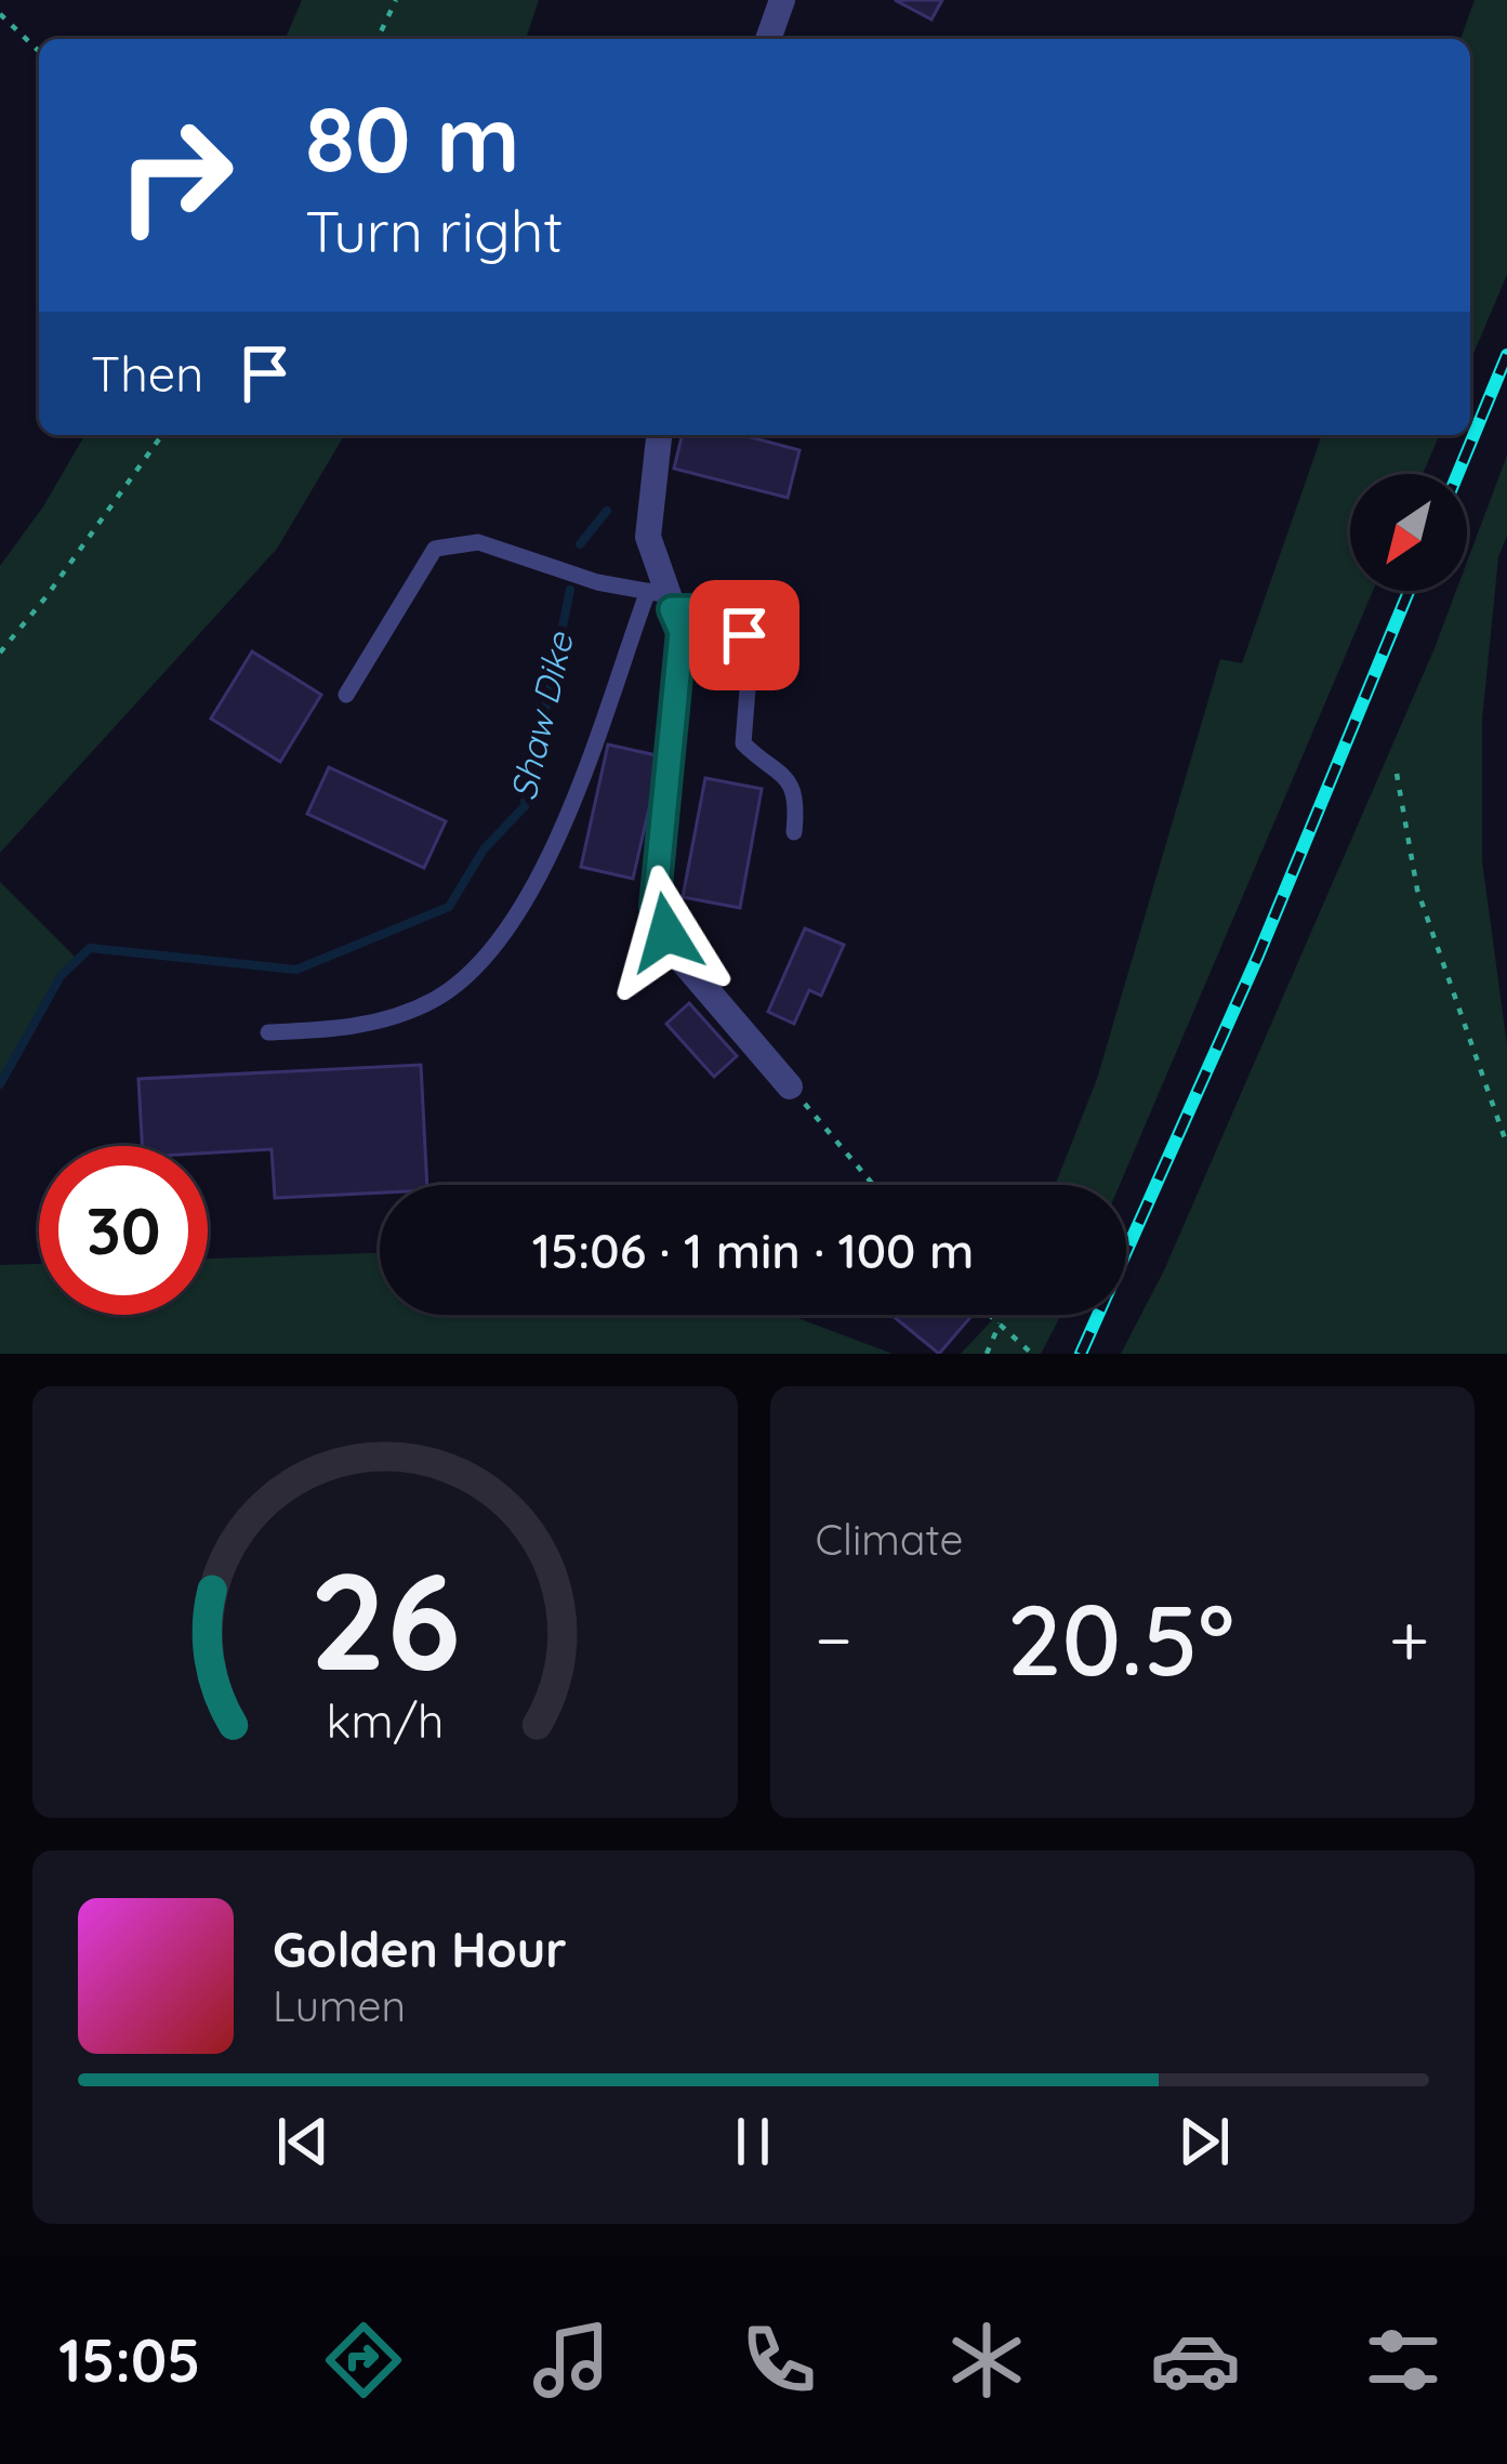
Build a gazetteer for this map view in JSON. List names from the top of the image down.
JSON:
{
  "water": ["Shaw Dike"],
  "north": "bottom left",
  "page": {
    "turn": ["80 m", "Turn right"],
    "then": "Then",
    "limit": "30",
    "trip": "15:06 · 1 min · 100 m",
    "tile": "Climate",
    "heat": ["−", "20.5°", "+"],
    "song": ["Golden Hour", "Lumen"],
    "tabs": "15:05",
    "gauge": ["26", "km/h"]
  }
}
